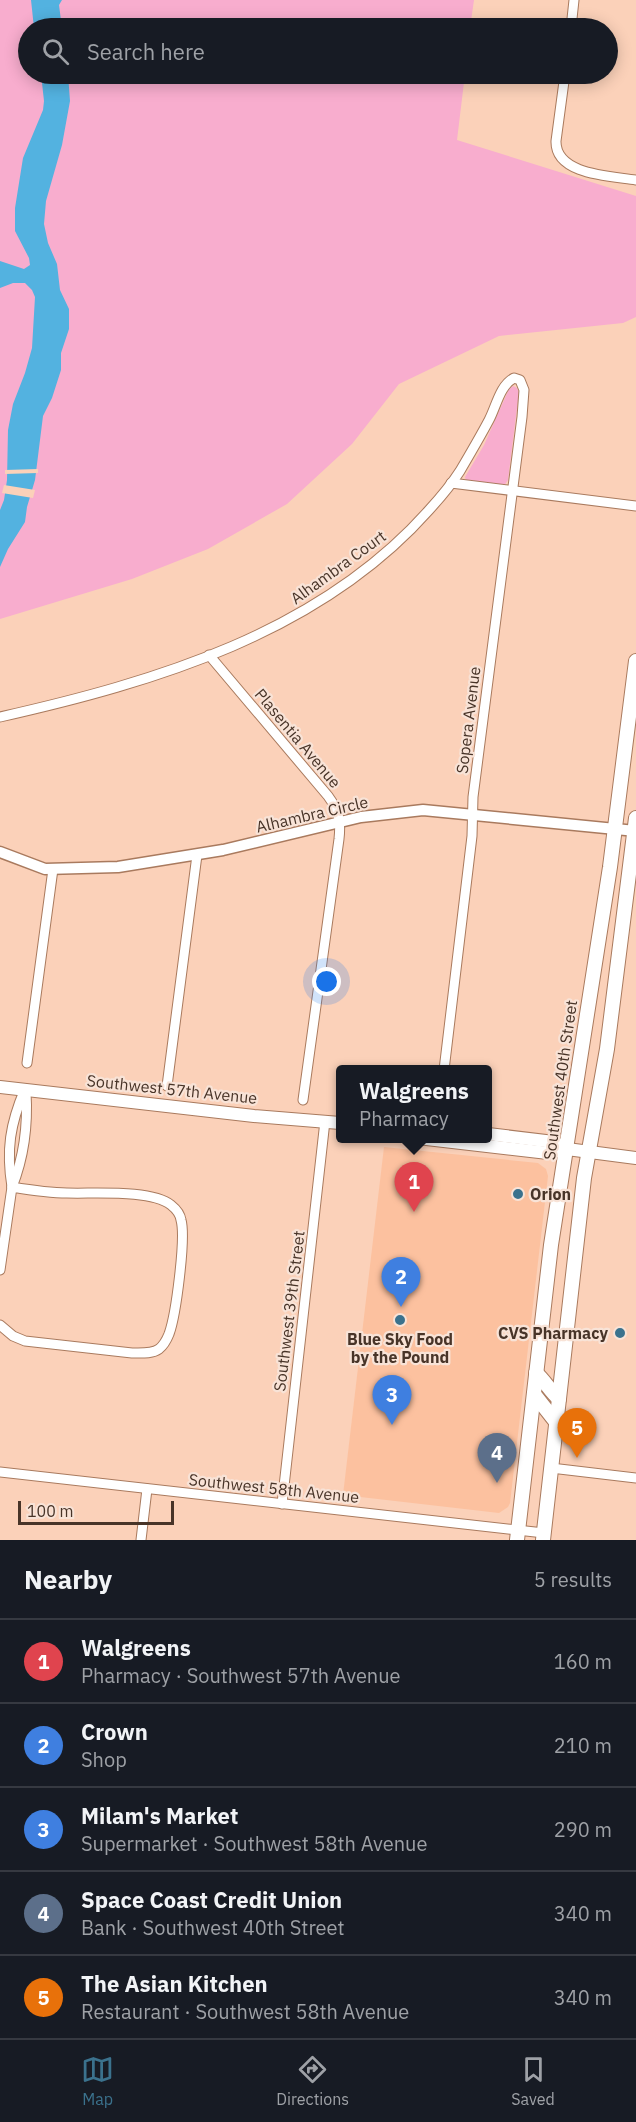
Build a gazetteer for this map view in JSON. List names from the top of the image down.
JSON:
{
  "streets": {
    "main road": ["Southwest 40th Street", "Southwest 57th Avenue"],
    "street": [
      "Alhambra Court",
      "Sopera Avenue",
      "Plasentia Avenue",
      "Alhambra Circle",
      "Southwest 39th Street",
      "Southwest 58th Avenue"
    ]
  },
  "crossings": [
    ["Alhambra Court", "Sopera Avenue"],
    ["Alhambra Court", "Plasentia Avenue"],
    ["Sopera Avenue", "Alhambra Circle"],
    ["Plasentia Avenue", "Alhambra Circle"],
    ["Alhambra Circle", "Southwest 40th Street"],
    ["Southwest 40th Street", "Southwest 58th Avenue"],
    ["Southwest 57th Avenue", "Southwest 39th Street"],
    ["Southwest 39th Street", "Southwest 58th Avenue"]
  ],
  "places": ["Orion", "Blue Sky Food by the Pound", "CVS Pharmacy"],
  "scale_bar": "100 m",
  "page": {
    "search": "Search here",
    "popup": ["Walgreens", "Pharmacy"],
    "pins": [
      "1",
      "2",
      "3",
      "5",
      "4"
    ],
    "scale": "100 m",
    "heading": ["Nearby", "5 results"],
    "list": [
      {
        "mark": "1",
        "name": "Walgreens",
        "note": "Pharmacy · Southwest 57th Avenue",
        "value": "160 m"
      },
      {
        "mark": "2",
        "name": "Crown",
        "note": "Shop",
        "value": "210 m"
      },
      {
        "mark": "3",
        "name": "Milam's Market",
        "note": "Supermarket · Southwest 58th Avenue",
        "value": "290 m"
      },
      {
        "mark": "4",
        "name": "Space Coast Credit Union",
        "note": "Bank · Southwest 40th Street",
        "value": "340 m"
      },
      {
        "mark": "5",
        "name": "The Asian Kitchen",
        "note": "Restaurant · Southwest 58th Avenue",
        "value": "340 m"
      }
    ],
    "nav": ["Map", "Directions", "Saved"]
  }
}
